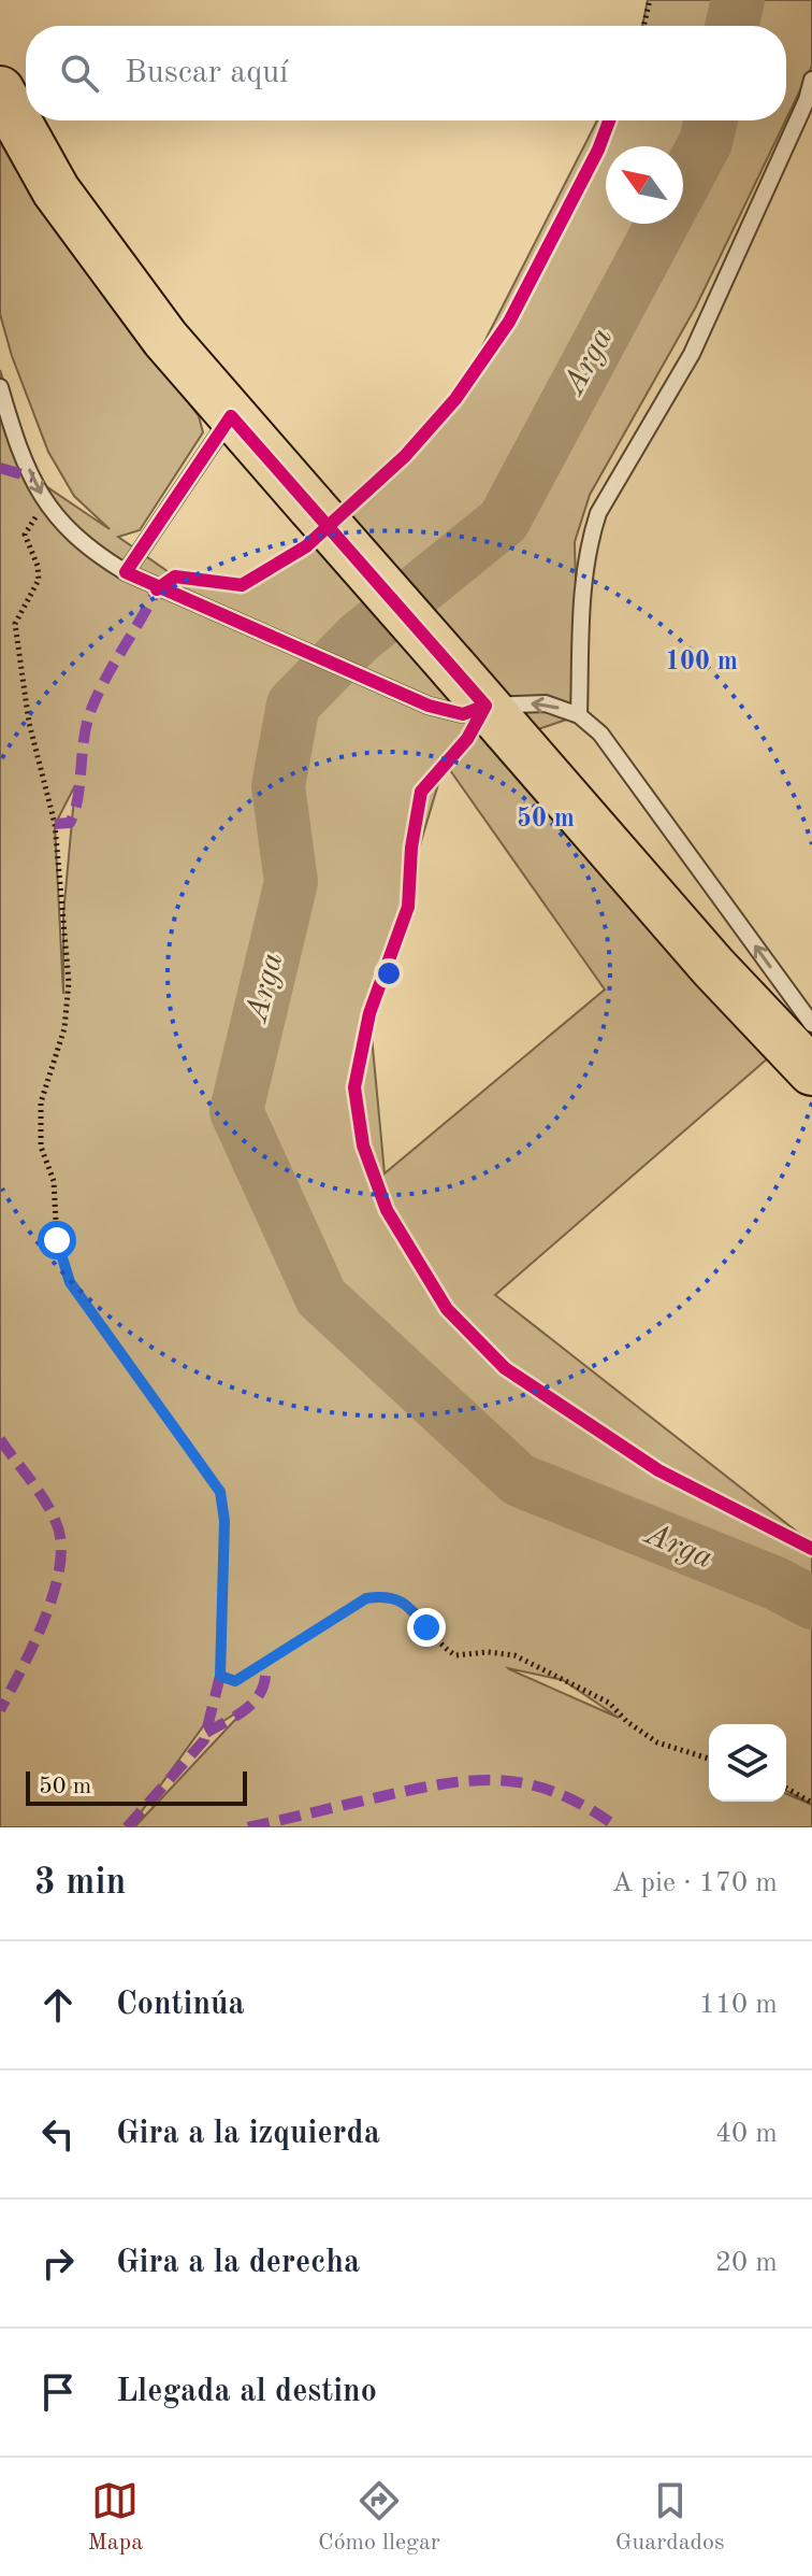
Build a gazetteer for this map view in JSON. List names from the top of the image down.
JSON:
{
  "water": ["Arga"],
  "scale_bar": "50 m",
  "north": "top left",
  "page": {
    "search": "Buscar aquí",
    "scale": "50 m",
    "heading": ["3 min", "A pie · 170 m"],
    "list": [
      ["Continúa", "110 m"],
      ["Gira a la izquierda", "40 m"],
      ["Gira a la derecha", "20 m"],
      "Llegada al destino"
    ],
    "nav": ["Mapa", "Cómo llegar", "Guardados"]
  },
  "rings": ["100 m", "50 m"]
}
